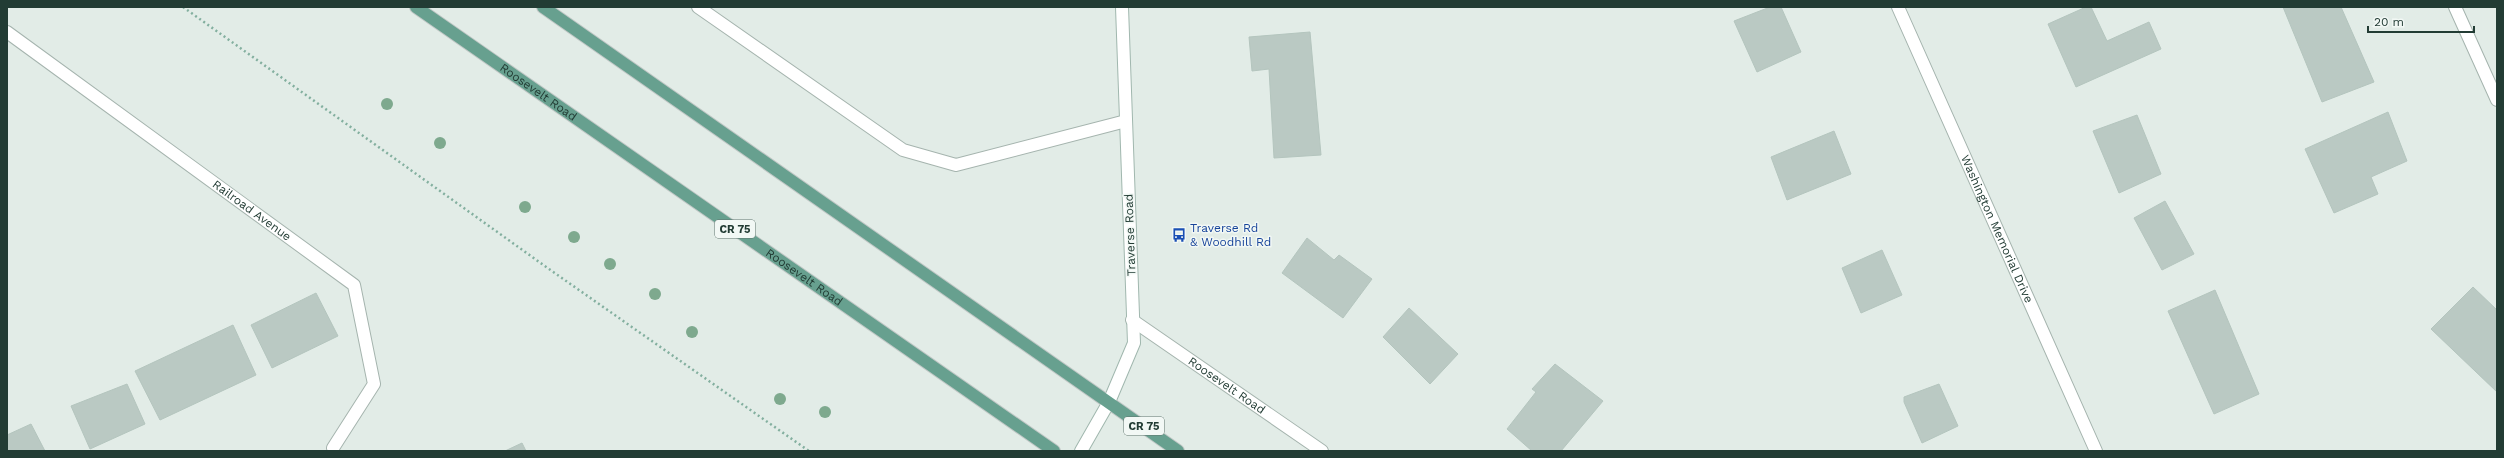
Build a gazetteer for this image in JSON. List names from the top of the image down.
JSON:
{
  "streets": {
    "main road": ["Roosevelt Road", "CR 75"],
    "street": ["Railroad Avenue", "Washington Memorial Drive", "Traverse Road"]
  },
  "crossings": [
    ["Roosevelt Road", "Traverse Road"],
    ["CR 75", "Traverse Road"]
  ],
  "places": {
    "bus stop": ["Traverse Rd & Woodhill Rd"]
  },
  "scale_bar": "20 m"
}
